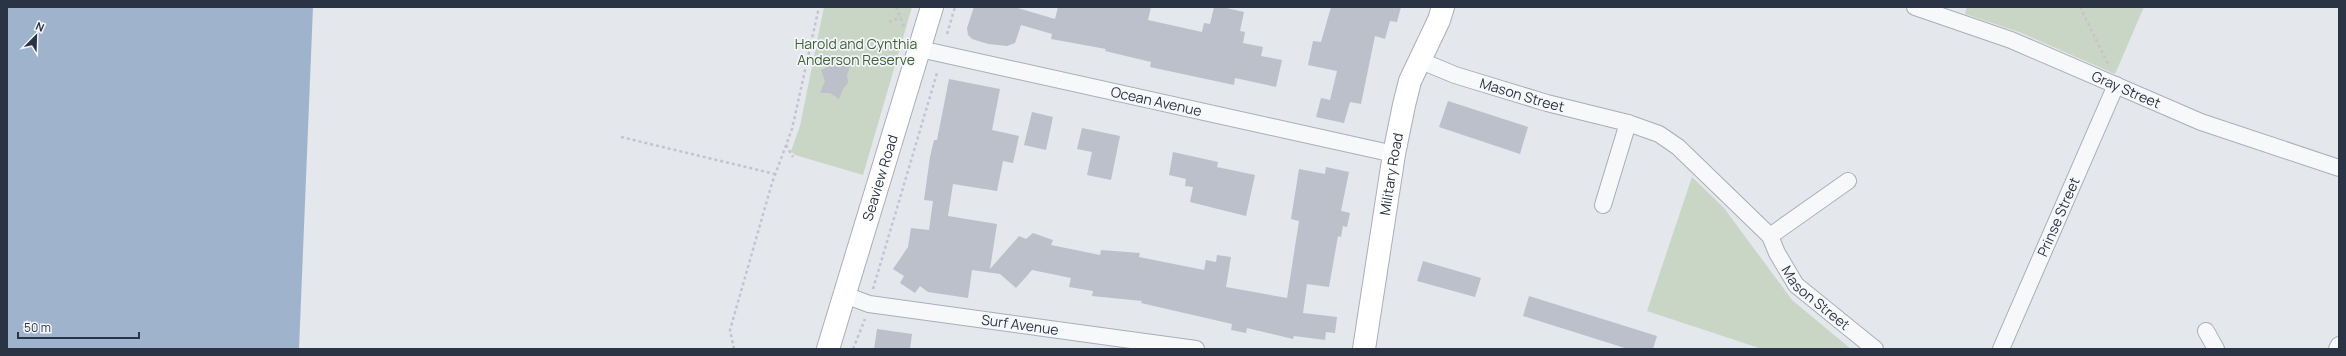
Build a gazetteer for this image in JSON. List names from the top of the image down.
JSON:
{
  "streets": {
    "street": [
      "Gray Street",
      "Mason Street",
      "Ocean Avenue",
      "Military Road",
      "Seaview Road",
      "Prinse Street",
      "Surf Avenue"
    ]
  },
  "crossings": [
    ["Gray Street", "Prinse Street"],
    ["Mason Street", "Military Road"],
    ["Ocean Avenue", "Military Road"],
    ["Ocean Avenue", "Seaview Road"],
    ["Seaview Road", "Surf Avenue"]
  ],
  "parks": ["Harold and Cynthia Anderson Reserve"],
  "scale_bar": "50 m",
  "north": "top right"
}
